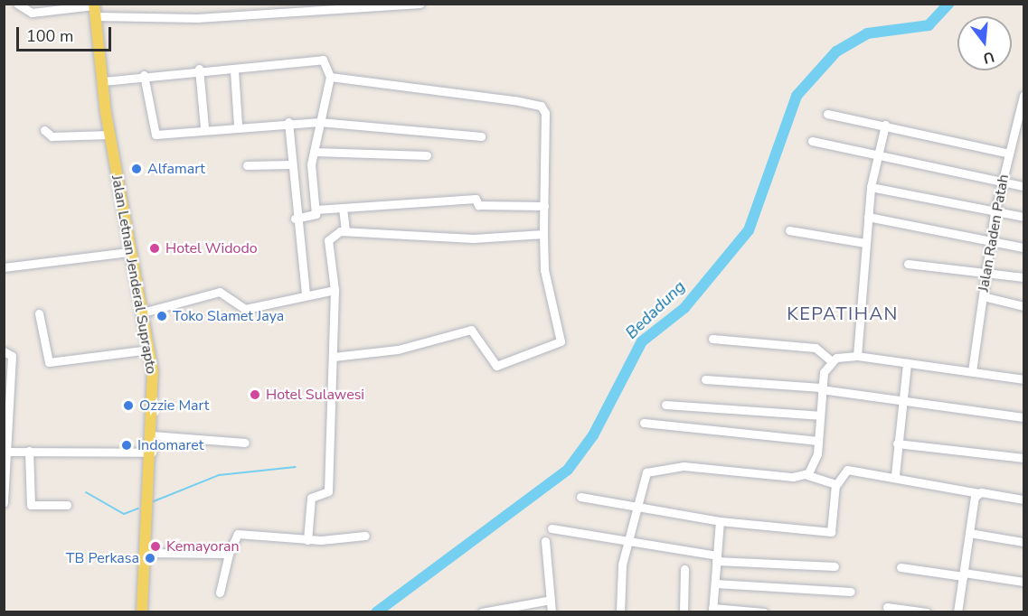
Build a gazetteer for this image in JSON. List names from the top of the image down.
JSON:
{
  "streets": {
    "main road": ["Jalan Letnan Jenderal Suprapto"],
    "street": ["Jalan Raden Patah"]
  },
  "districts": ["KEPATIHAN"],
  "water": ["Bedadung"],
  "places": [
    "Alfamart",
    "Hotel Widodo",
    "Toko Slamet Jaya",
    "Hotel Sulawesi",
    "Ozzie Mart",
    "Indomaret",
    "Kemayoran",
    "TB Perkasa"
  ],
  "scale_bar": "100 m",
  "north": "bottom"
}
